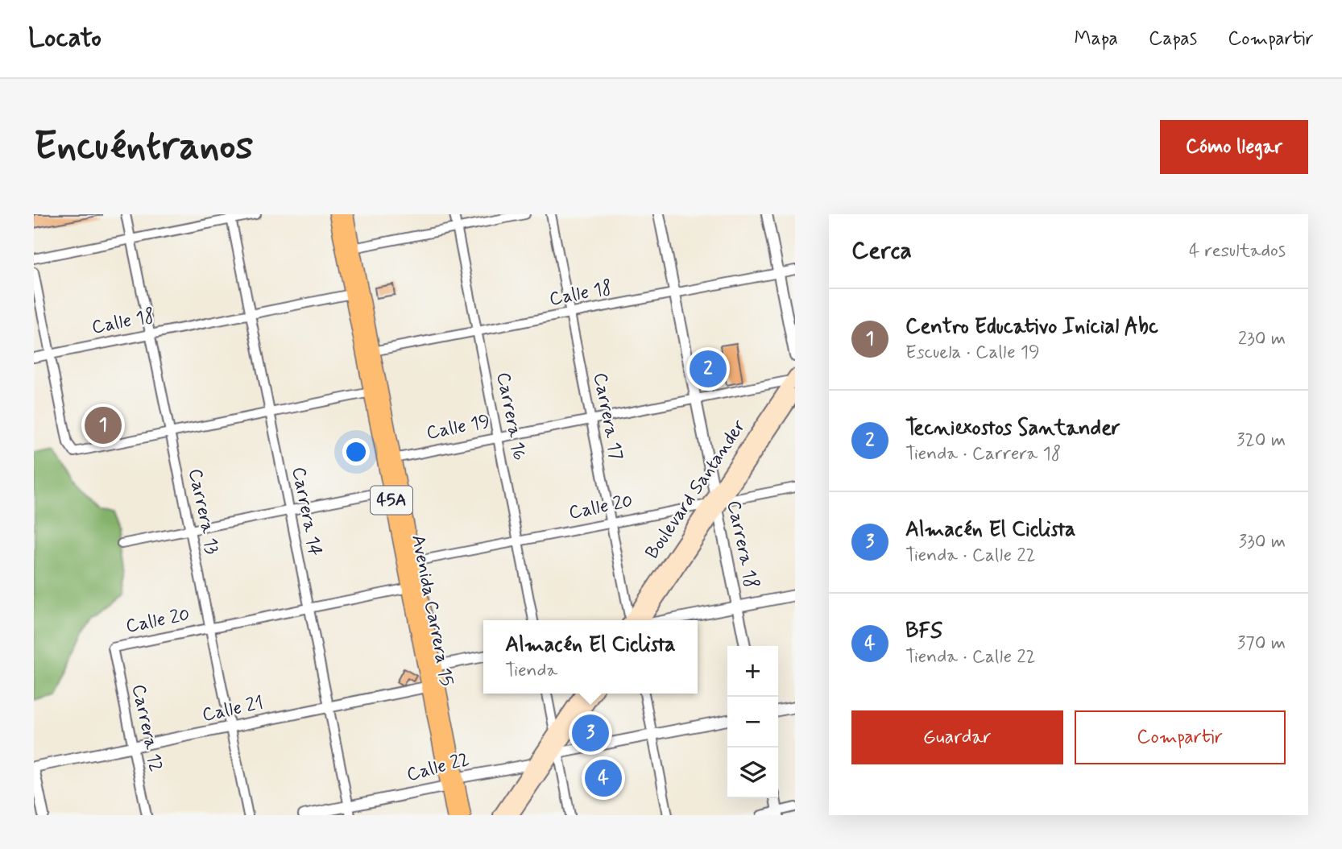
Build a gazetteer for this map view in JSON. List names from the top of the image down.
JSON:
{
  "streets": {
    "main road": ["Boulevard Santander", "45A", "Avenida Carrera 15"],
    "street": [
      "Calle 18",
      "Carrera 16",
      "Carrera 17",
      "Calle 19",
      "Calle 20",
      "Carrera 13",
      "Carrera 14",
      "Carrera 18",
      "Calle 21",
      "Carrera 12",
      "Calle 22"
    ]
  },
  "crossings": [
    ["Calle 18", "Carrera 16"],
    ["Calle 18", "Carrera 17"],
    ["Calle 18", "Carrera 13"],
    ["Calle 18", "Carrera 14"],
    ["Calle 18", "Carrera 18"],
    ["Calle 18", "Avenida Carrera 15"],
    ["Carrera 16", "Calle 19"],
    ["Carrera 16", "Calle 20"],
    ["Carrera 17", "Calle 19"],
    ["Carrera 17", "Calle 20"],
    ["Calle 19", "Boulevard Santander"],
    ["Calle 19", "Carrera 18"],
    ["Calle 19", "Avenida Carrera 15"],
    ["Boulevard Santander", "Calle 20"],
    ["Boulevard Santander", "Carrera 18"],
    ["Calle 20", "Carrera 13"],
    ["Calle 20", "Carrera 14"],
    ["Calle 20", "Carrera 18"],
    ["Calle 20", "Avenida Carrera 15"],
    ["Calle 20", "Carrera 12"],
    ["Carrera 13", "Calle 21"],
    ["Carrera 14", "Calle 21"],
    ["Carrera 14", "Calle 22"],
    ["Avenida Carrera 15", "Calle 21"],
    ["Avenida Carrera 15", "Calle 22"],
    ["Calle 21", "Carrera 12"]
  ],
  "page": {
    "header": "Locato",
    "nav": ["Mapa", "Capas", "Compartir"],
    "buttons": [
      "Cómo llegar",
      ["Guardar", "Compartir"]
    ],
    "title": "Encuéntranos",
    "heading": ["Cerca", "4 resultados"],
    "list": [
      {
        "mark": "1",
        "name": "Centro Educativo Inicial Abc",
        "note": "Escuela · Calle 19",
        "value": "230 m"
      },
      {
        "mark": "2",
        "name": "Tecniexostos Santander",
        "note": "Tienda · Carrera 18",
        "value": "320 m"
      },
      {
        "mark": "3",
        "name": "Almacén El Ciclista",
        "note": "Tienda · Calle 22",
        "value": "330 m"
      },
      {
        "mark": "4",
        "name": "BFS",
        "note": "Tienda · Calle 22",
        "value": "370 m"
      }
    ],
    "pins": [
      "2",
      "1",
      "3",
      "4"
    ],
    "popup": ["Almacén El Ciclista", "Tienda"],
    "map_buttons": ["+", "−"]
  }
}
